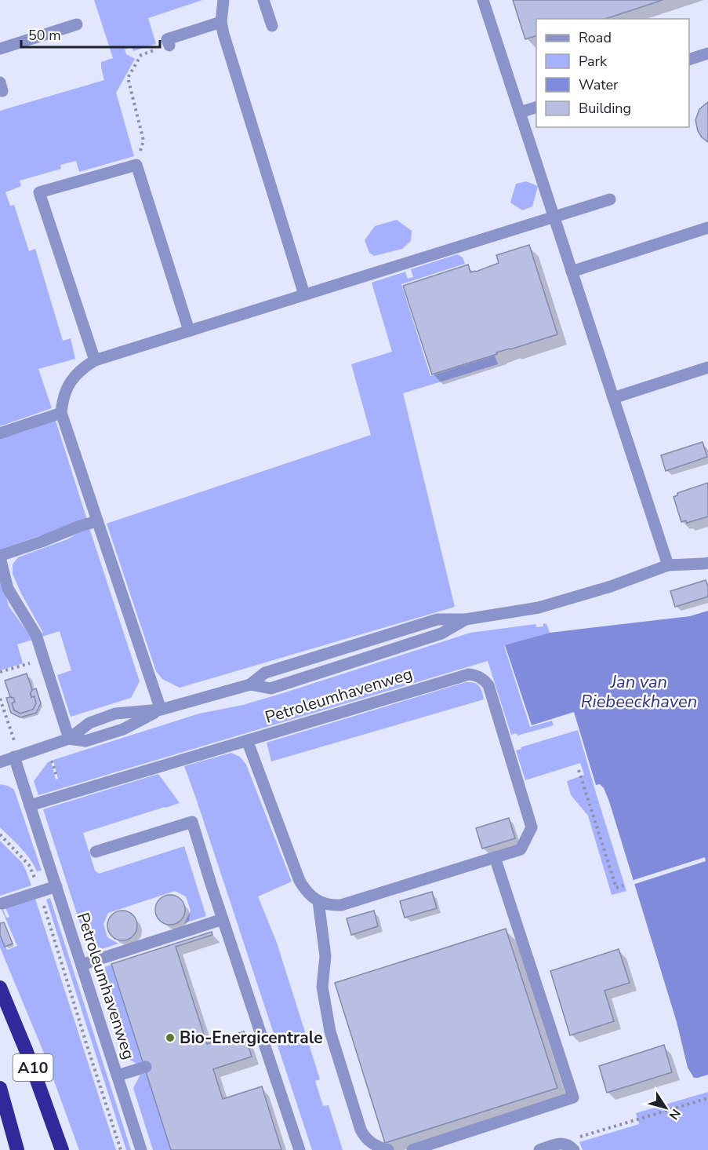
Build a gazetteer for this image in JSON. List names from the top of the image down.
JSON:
{
  "streets": {
    "highway": ["A10"],
    "street": ["Petroleumhavenweg"]
  },
  "water": ["Jan van Riebeeckhaven"],
  "places": ["Bio-Energicentrale"],
  "legend": [
    "Road",
    "Park",
    "Water",
    "Building"
  ],
  "scale_bar": "50 m",
  "north": "bottom right"
}
